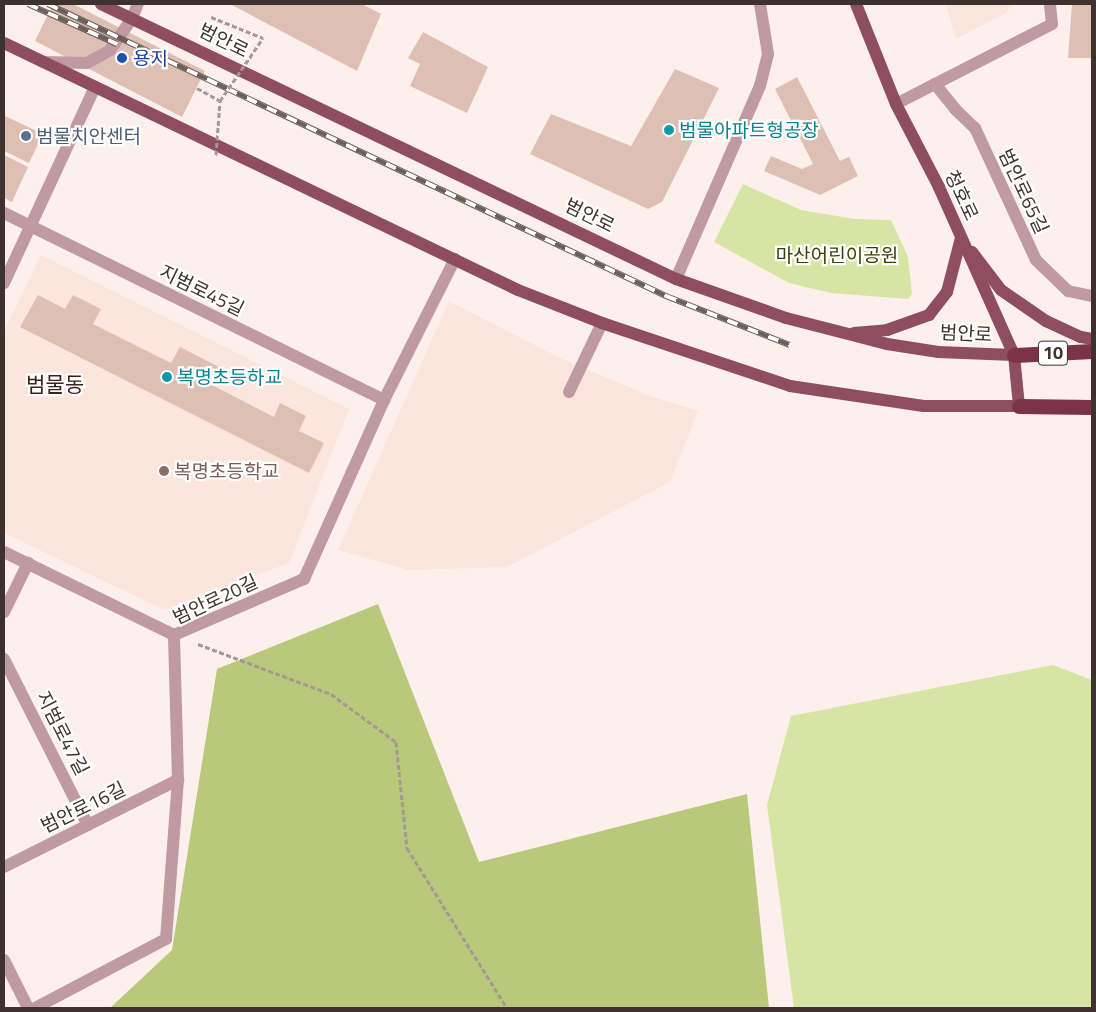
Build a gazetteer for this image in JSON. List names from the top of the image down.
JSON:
{
  "streets": {
    "highway": ["범안로", "10"],
    "main road": ["청호로"],
    "street": [
      "범안로65길",
      "지범로45길",
      "범안로20길",
      "지범로47길",
      "범안로16길"
    ]
  },
  "crossings": [
    ["범안로", "청호로"],
    ["지범로45길", "범안로20길"],
    ["범안로20길", "범안로16길"],
    ["지범로47길", "범안로16길"]
  ],
  "districts": ["범물동"],
  "parks": ["마산어린이공원"],
  "places": [
    "용지",
    "범물아파트형공장",
    "범물치안센터",
    "복명초등하교",
    "복명초등학교"
  ]
}
